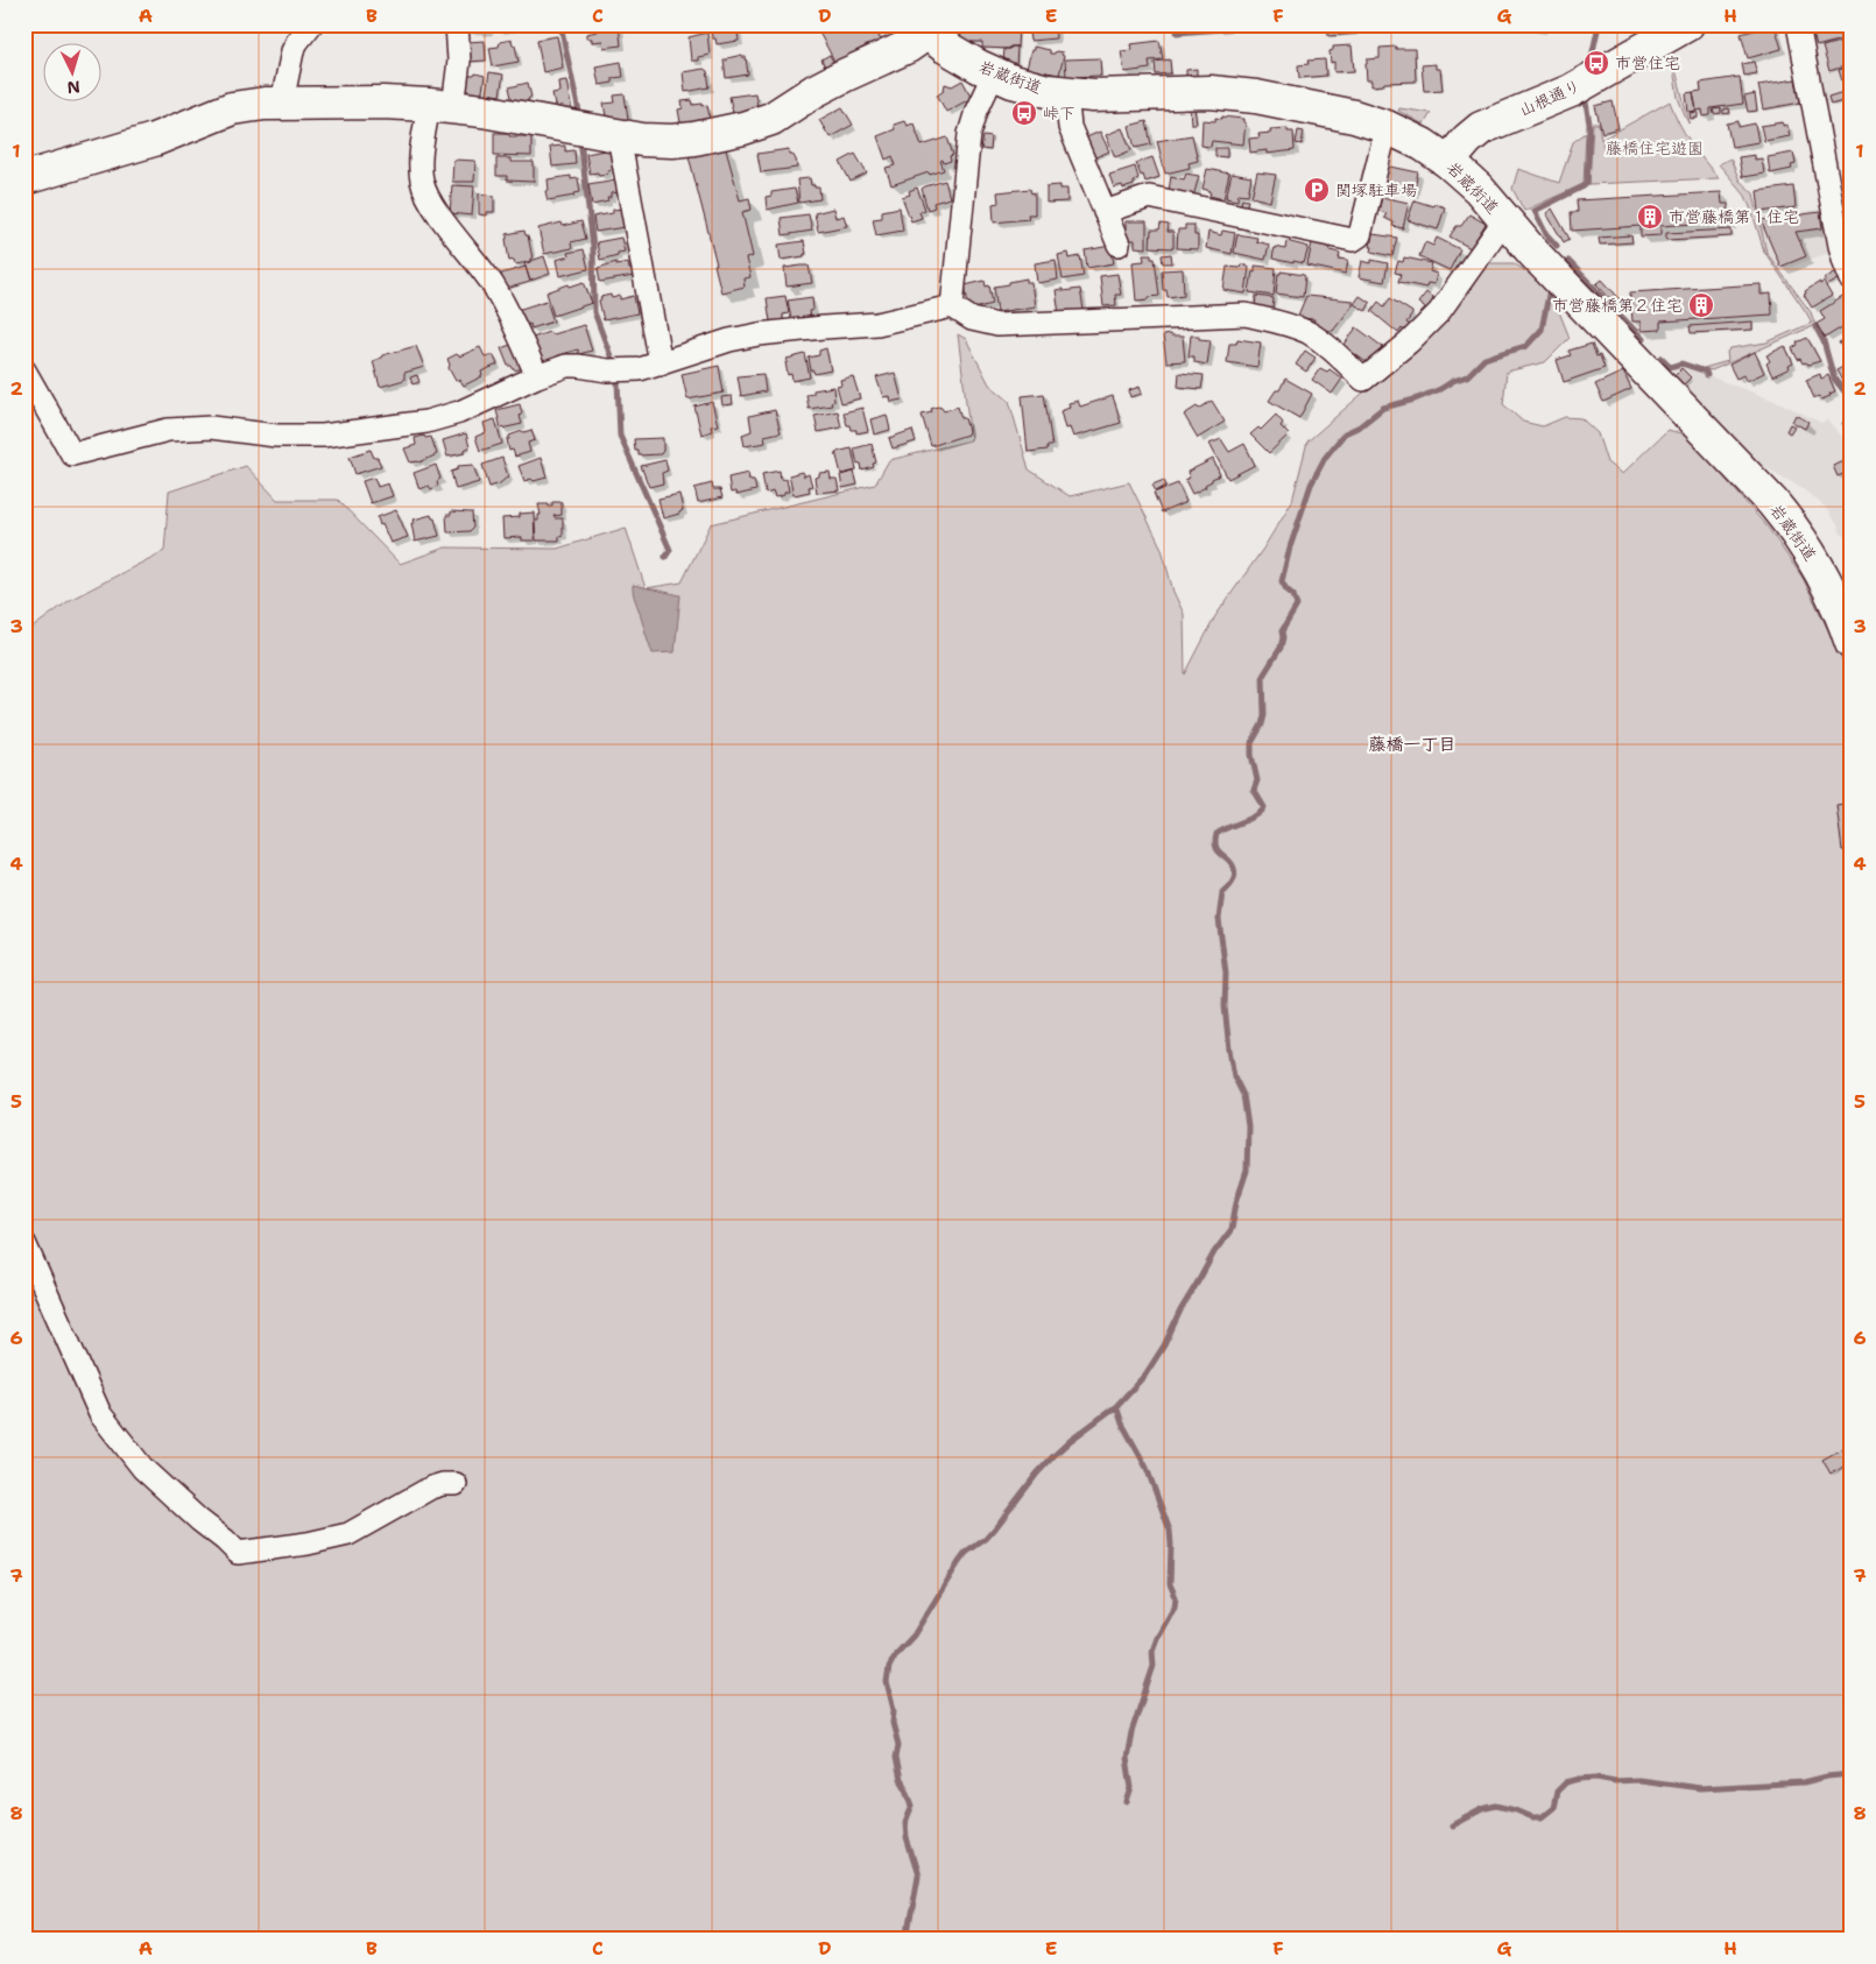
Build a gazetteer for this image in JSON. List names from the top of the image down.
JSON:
{
  "streets": {
    "street": ["岩蔵街道", "山根通り"]
  },
  "crossings": [
    ["岩蔵街道", "山根通り"]
  ],
  "districts": ["藤橋一丁目"],
  "parks": ["藤橋住宅遊園"],
  "places": {
    "bus stop": ["市営住宅", "峠下"],
    "parking": ["関塚駐車場"],
    "building": ["市営藤橋第１住宅", "市営藤橋第２住宅"]
  },
  "north": "bottom",
  "grid": {
    "columns": [
      "A",
      "B",
      "C",
      "D",
      "E",
      "F",
      "G",
      "H"
    ],
    "rows": [
      "1",
      "2",
      "3",
      "4",
      "5",
      "6",
      "7",
      "8"
    ]
  }
}
